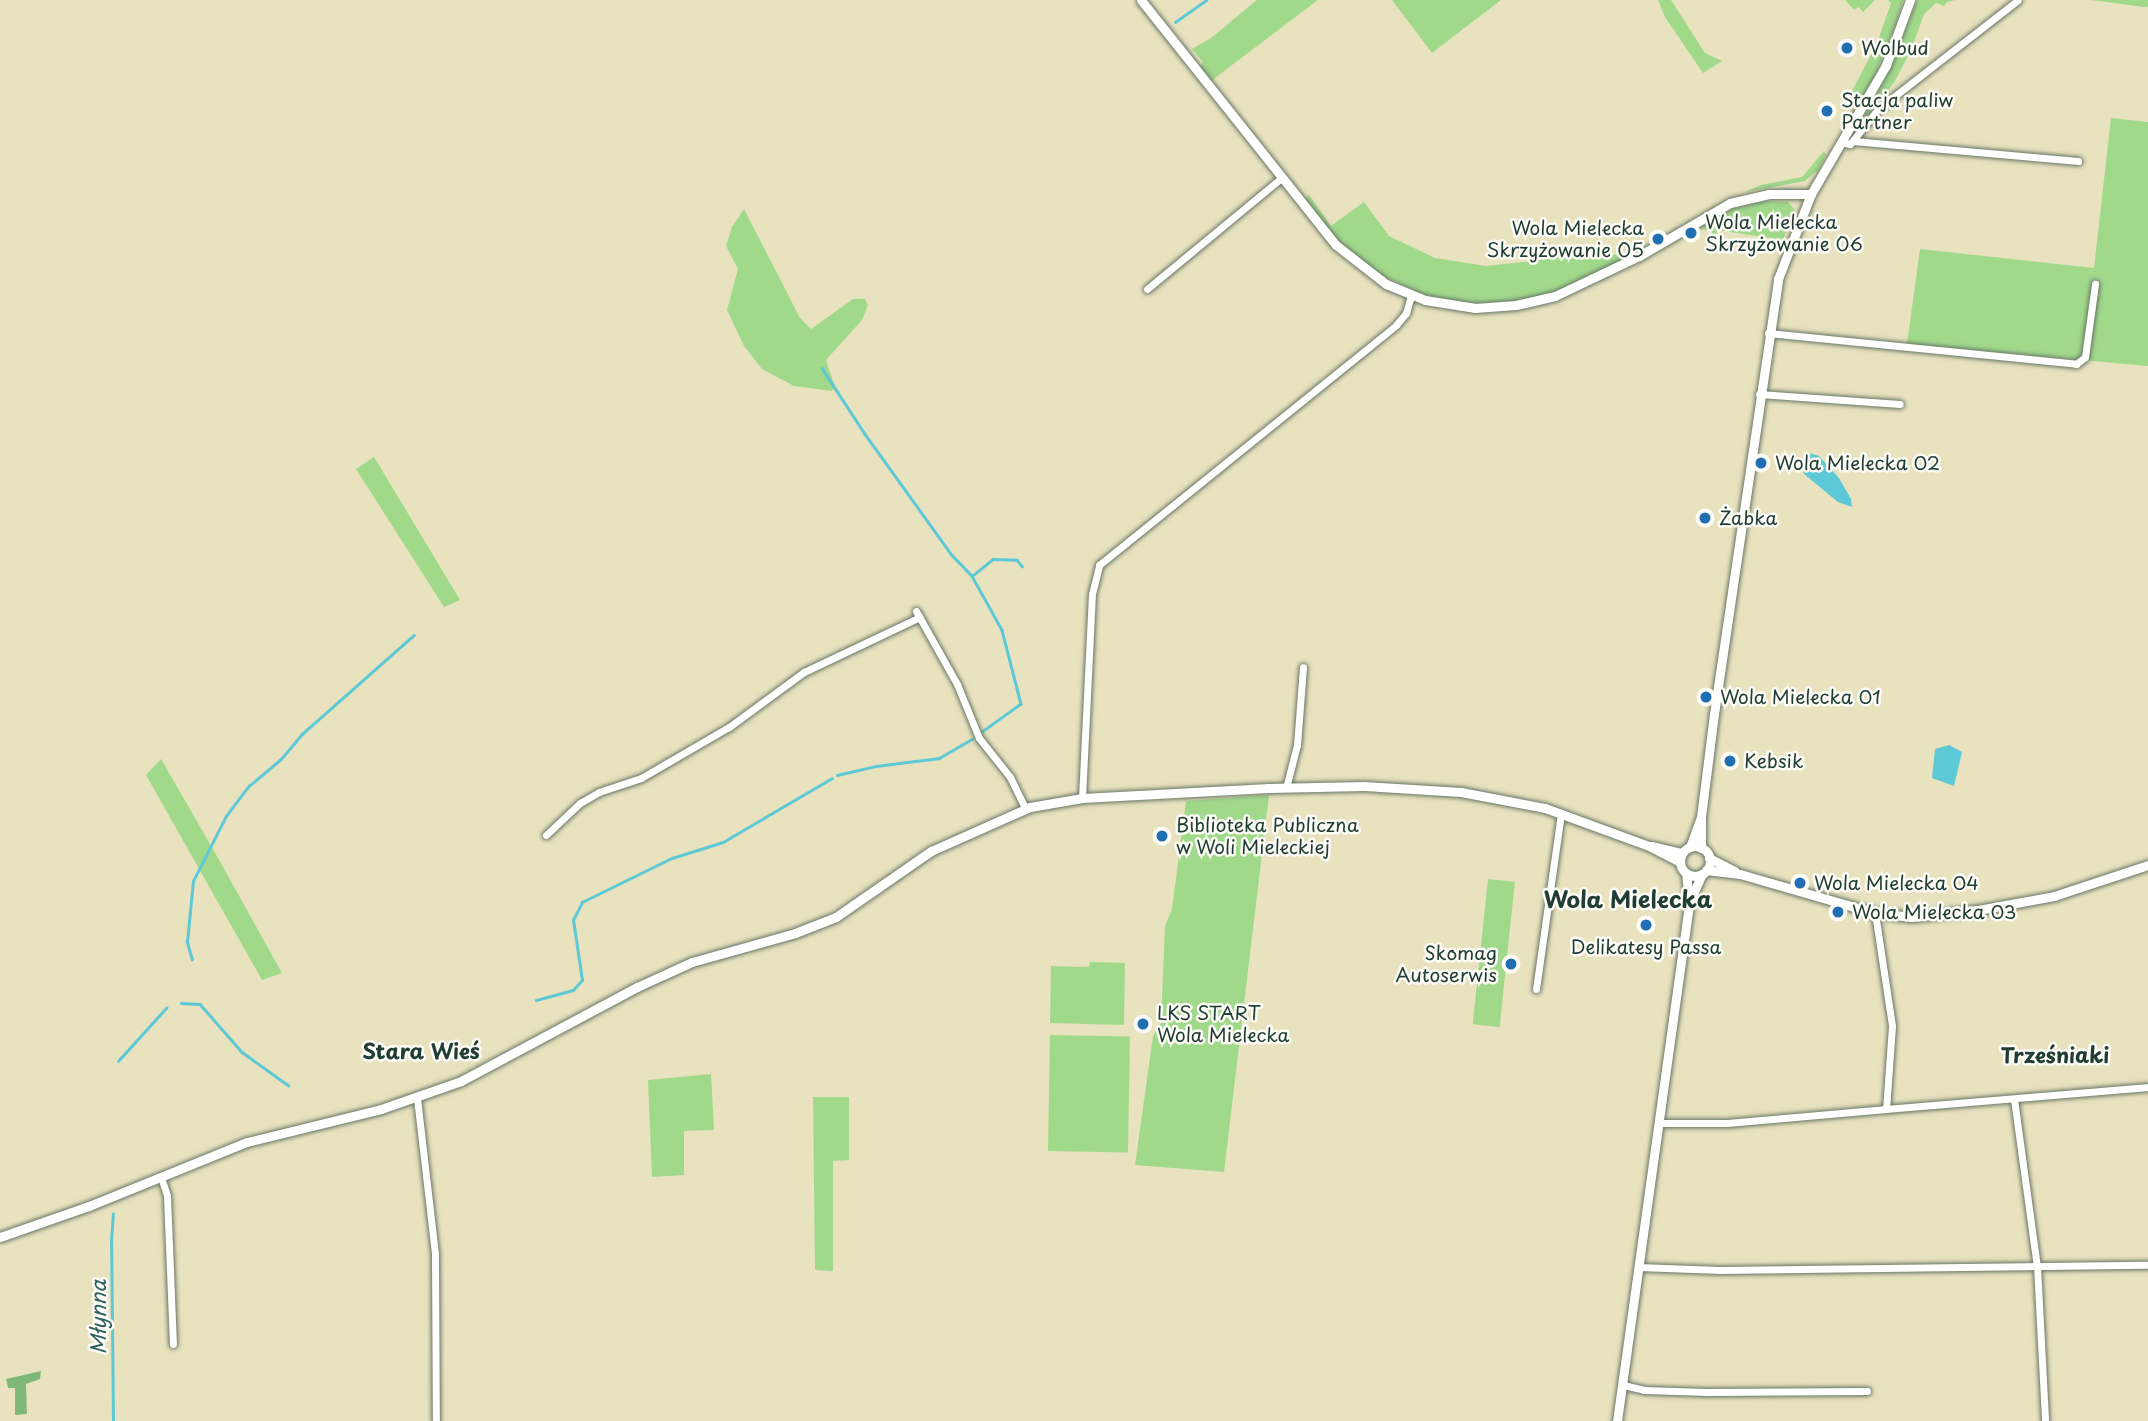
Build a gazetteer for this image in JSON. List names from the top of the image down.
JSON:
{
  "districts": ["Wola Mielecka", "Stara Wieś", "Trześniaki"],
  "water": ["Młynna"],
  "places": [
    "Wolbud",
    "Stacja paliw Partner",
    "Wola Mielecka Skrzyżowanie 06",
    "Wola Mielecka Skrzyżowanie 05",
    "Wola Mielecka 02",
    "Żabka",
    "Wola Mielecka 01",
    "Kebsik",
    "Biblioteka Publiczna w Woli Mieleckiej",
    "Wola Mielecka 04",
    "Wola Mielecka 03",
    "Delikatesy Passa",
    "Skomag Autoserwis",
    "LKS START Wola Mielecka"
  ]
}
